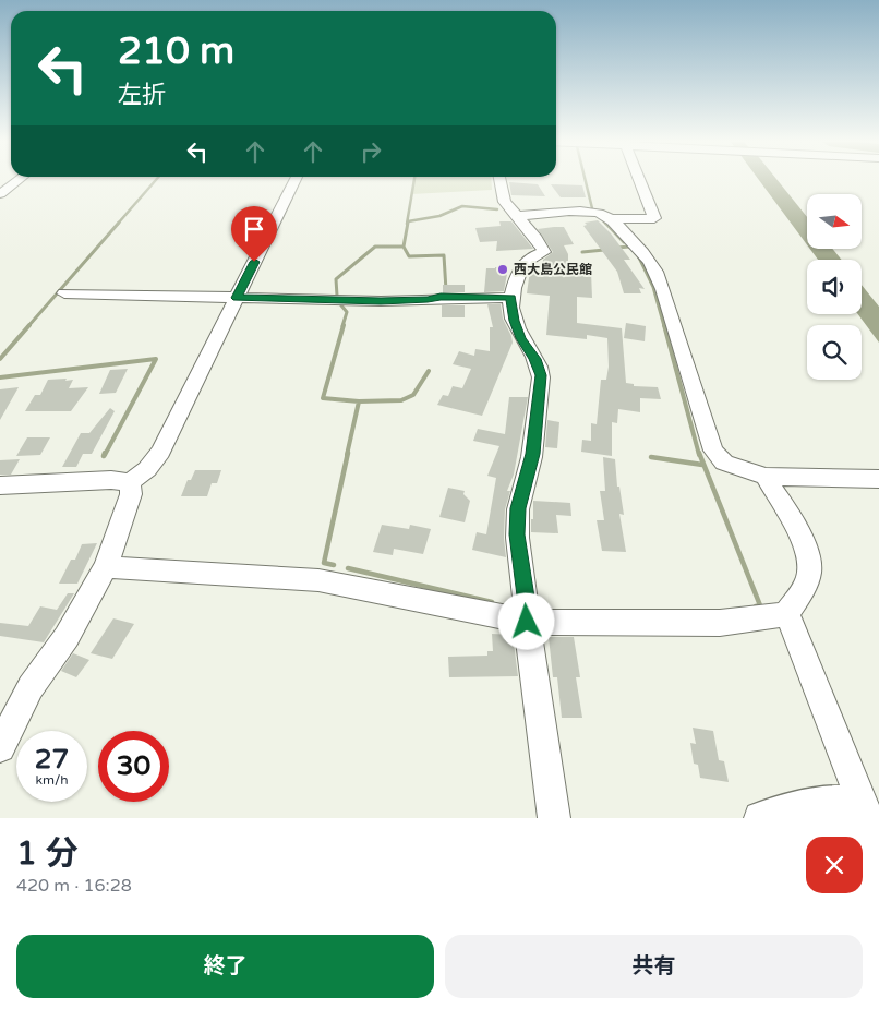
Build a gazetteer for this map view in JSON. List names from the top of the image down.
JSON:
{
  "places": ["西大島公民館"],
  "north": "right",
  "page": {
    "turn": ["210 m", "左折"],
    "speed": "27 km/h",
    "limit": "30",
    "heading": ["1 分", "420 m · 16:28"],
    "buttons": ["終了", "共有"]
  }
}
